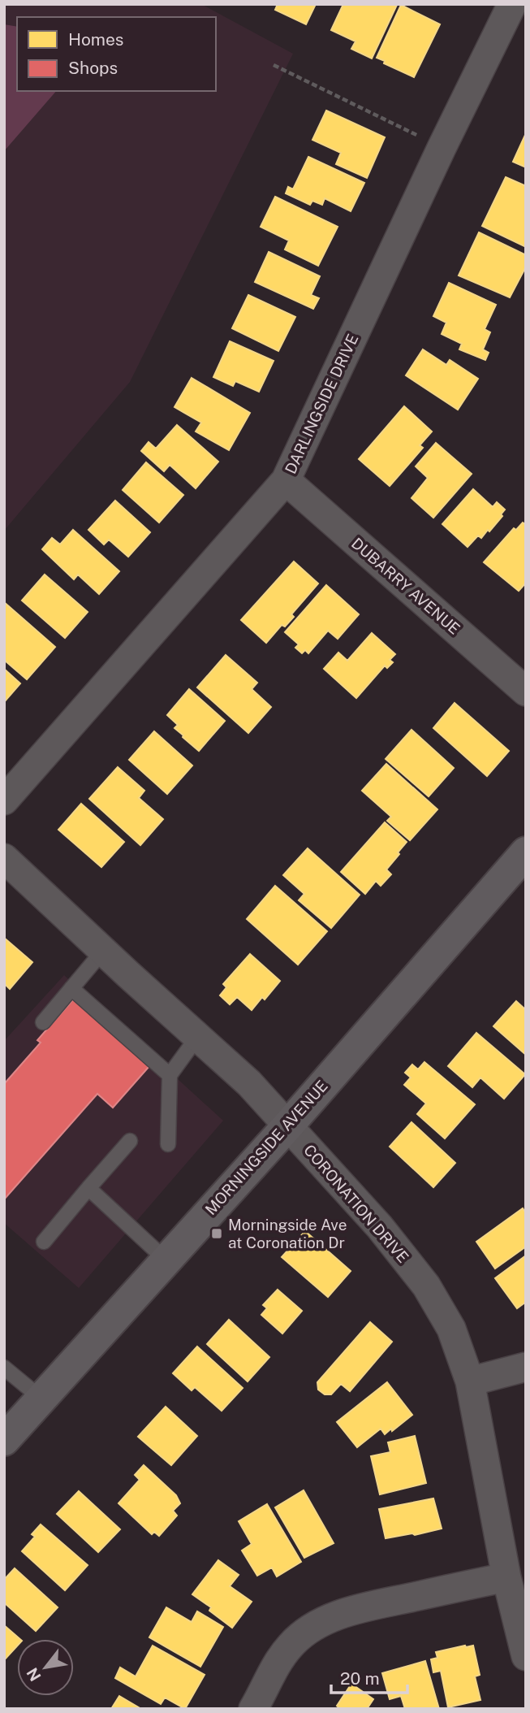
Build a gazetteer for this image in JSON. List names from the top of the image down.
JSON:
{
  "streets": {
    "main road": ["MORNINGSIDE AVENUE"],
    "street": ["DARLINGSIDE DRIVE", "DUBARRY AVENUE", "CORONATION DRIVE"]
  },
  "crossings": [
    ["DARLINGSIDE DRIVE", "DUBARRY AVENUE"],
    ["MORNINGSIDE AVENUE", "CORONATION DRIVE"]
  ],
  "places": {
    "transit": ["Morningside Ave at Coronation Dr"]
  },
  "legend": ["Homes", "Shops"],
  "scale_bar": "20 m",
  "north": "bottom left"
}
